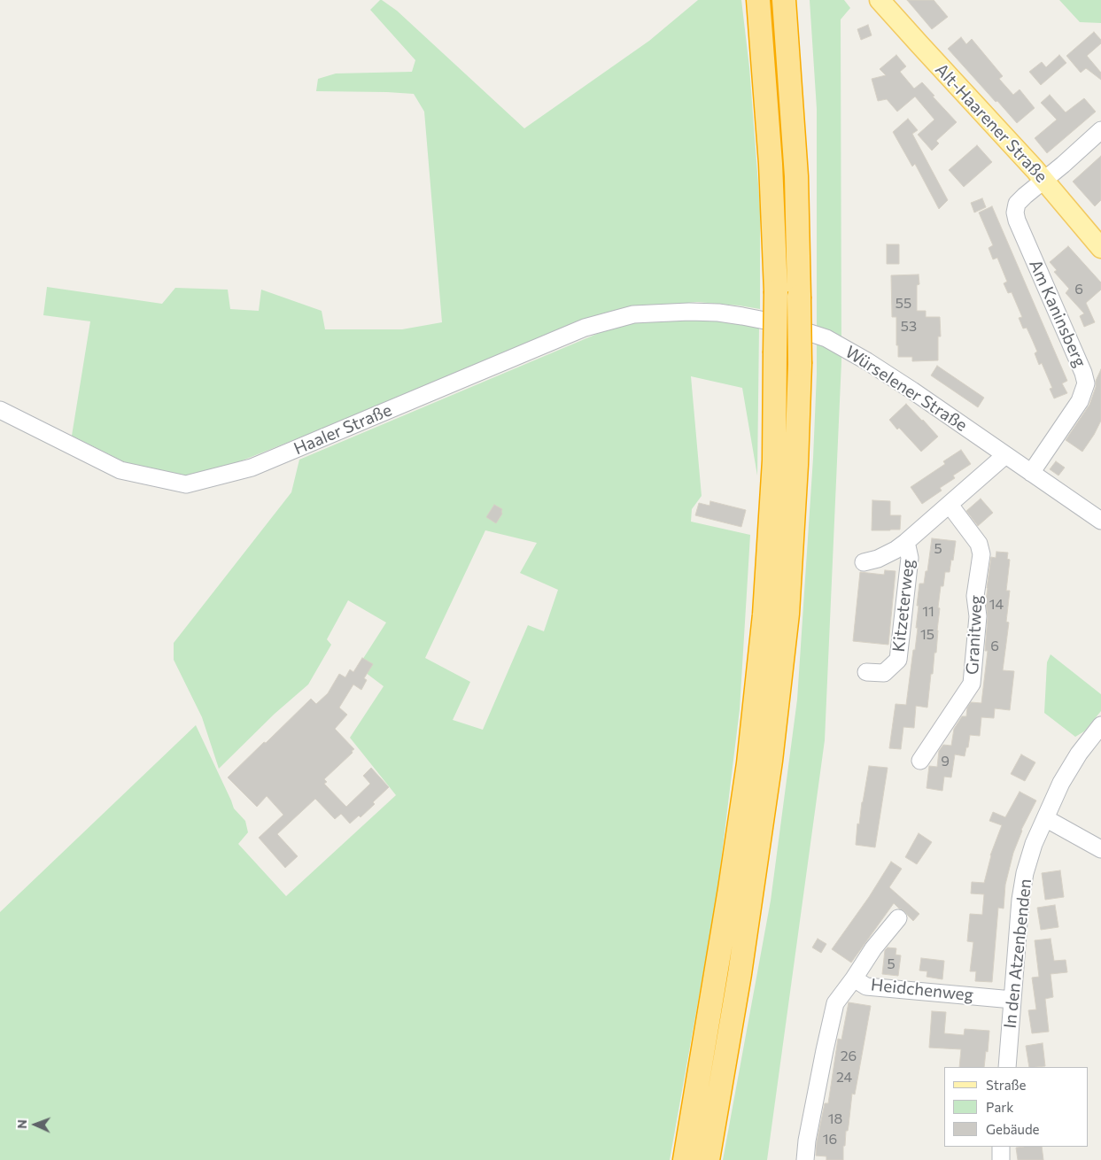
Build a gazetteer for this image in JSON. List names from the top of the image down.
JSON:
{
  "streets": {
    "main road": ["Alt-Haarener Straße"],
    "street": [
      "Am Kaninsberg",
      "Würselener Straße",
      "Haaler Straße",
      "Kitzeterweg",
      "Granitweg",
      "In den Atzenbenden",
      "Heidchenweg"
    ]
  },
  "crossings": [
    ["Alt-Haarener Straße", "Am Kaninsberg"],
    ["Am Kaninsberg", "Würselener Straße"],
    ["Würselener Straße", "Haaler Straße"],
    ["Würselener Straße", "Kitzeterweg"],
    ["Kitzeterweg", "Granitweg"],
    ["In den Atzenbenden", "Heidchenweg"]
  ],
  "house_numbers": [
    "6",
    "55",
    "53",
    "5",
    "14",
    "11",
    "15",
    "6",
    "9",
    "5",
    "26",
    "24",
    "18",
    "16"
  ],
  "legend": ["Straße", "Park", "Gebäude"],
  "north": "left"
}
